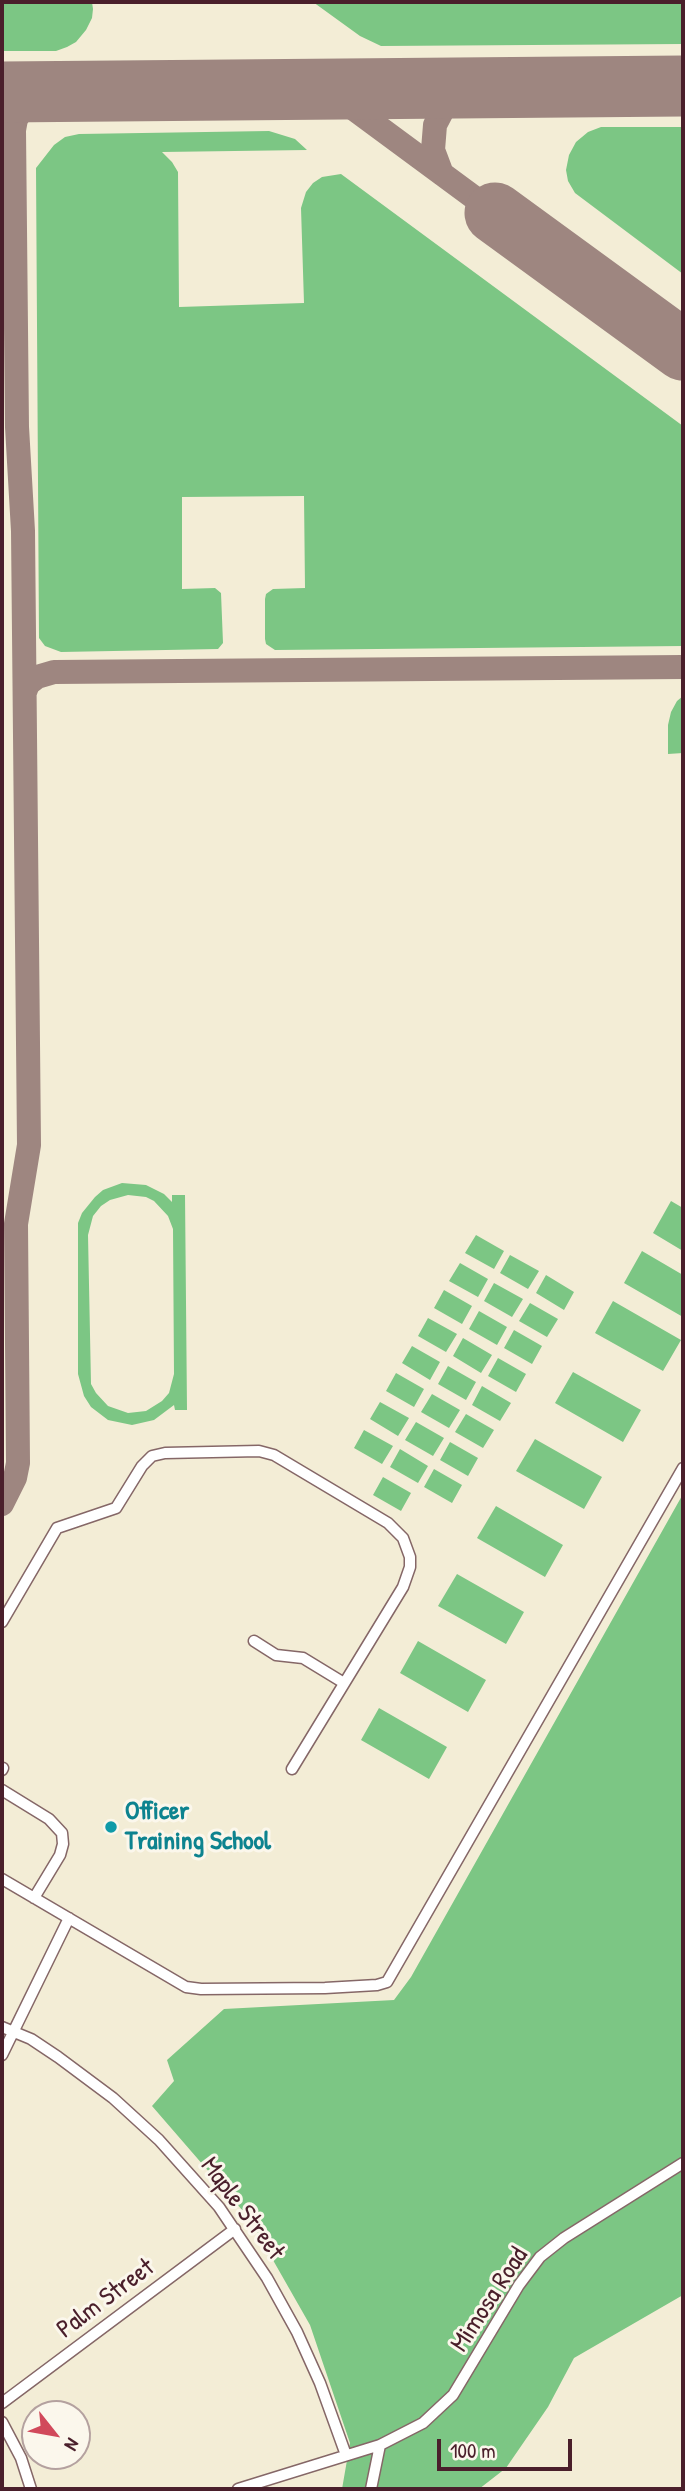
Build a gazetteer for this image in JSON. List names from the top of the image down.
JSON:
{
  "streets": {
    "street": ["Maple Street", "Palm Street", "Mimosa Road"]
  },
  "crossings": [
    ["Maple Street", "Palm Street"]
  ],
  "places": ["Officer Training School"],
  "scale_bar": "100 m",
  "north": "bottom right"
}
